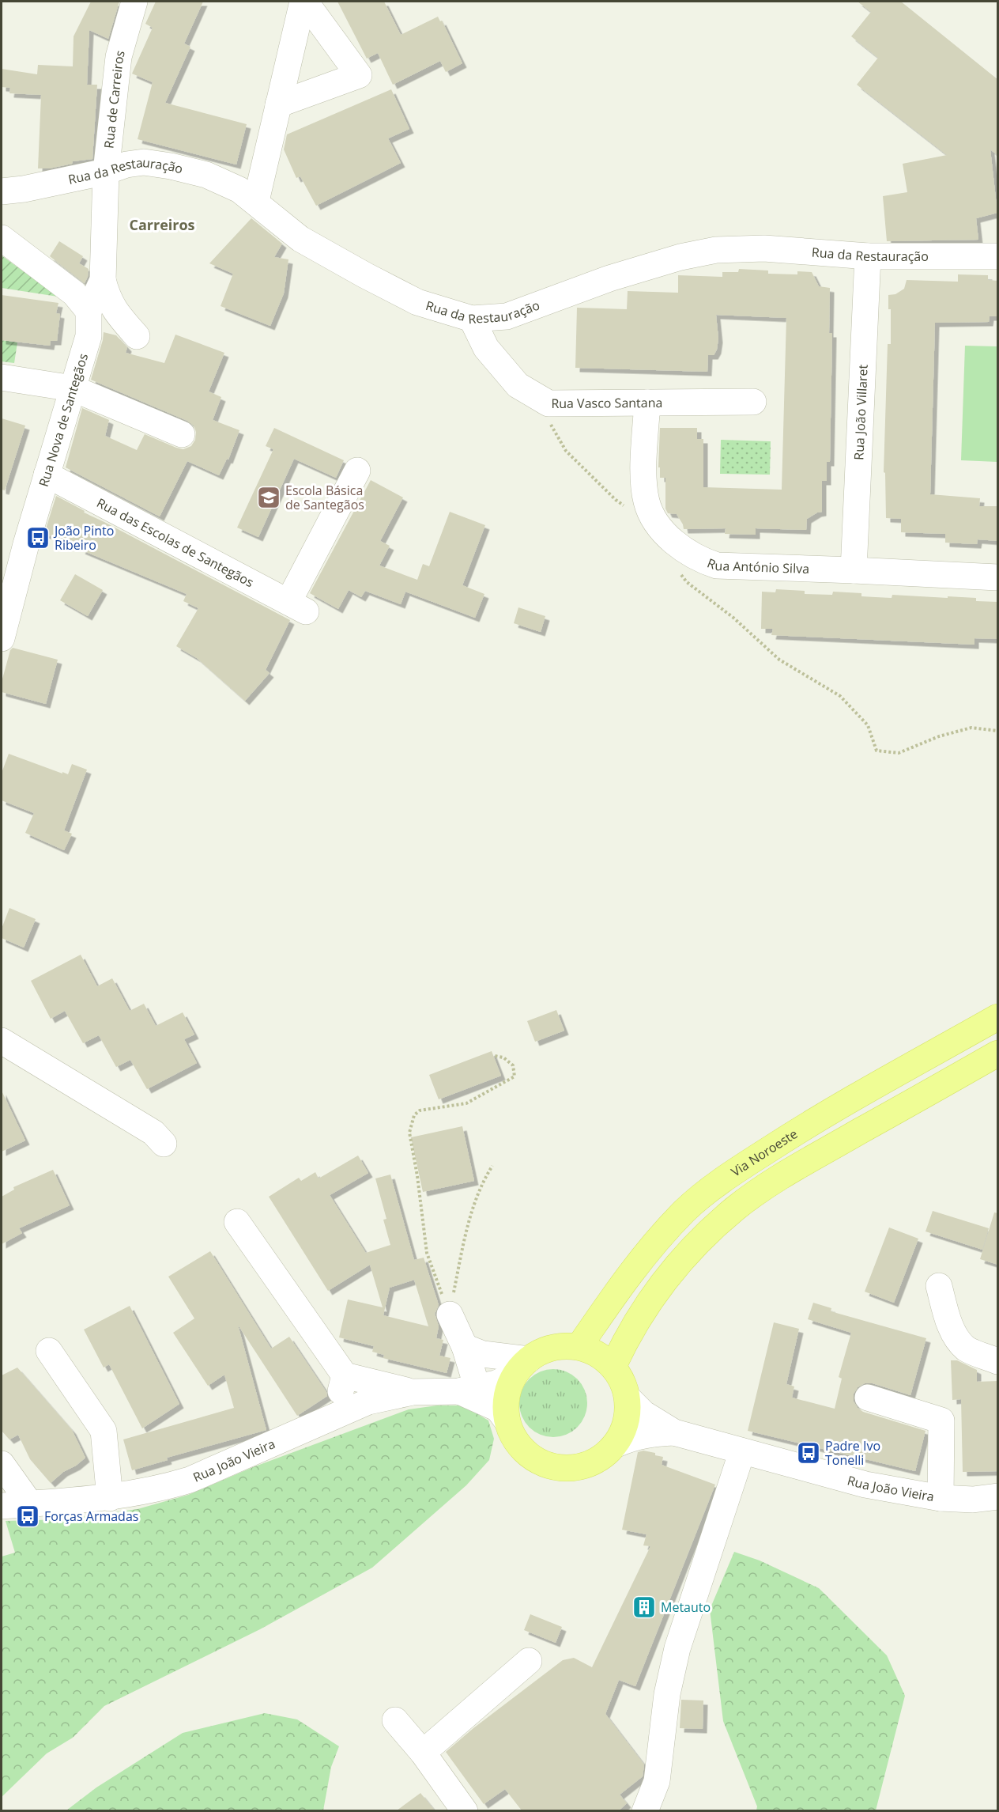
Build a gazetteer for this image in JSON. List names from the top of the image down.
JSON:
{
  "streets": {
    "main road": ["Via Noroeste"],
    "street": [
      "Rua de Carreiros",
      "Rua da Restauração",
      "Rua Vasco Santana",
      "Rua João Villaret",
      "Rua Nova de Santegãos",
      "Rua das Escolas de Santegãos",
      "Rua António Silva",
      "Rua João Vieira"
    ]
  },
  "crossings": [
    ["Rua de Carreiros", "Rua da Restauração"],
    ["Rua de Carreiros", "Rua Nova de Santegãos"],
    ["Rua da Restauração", "Rua Vasco Santana"],
    ["Rua da Restauração", "Rua João Villaret"],
    ["Rua Vasco Santana", "Rua António Silva"],
    ["Rua João Villaret", "Rua António Silva"],
    ["Rua Nova de Santegãos", "Rua das Escolas de Santegãos"],
    ["Via Noroeste", "Rua João Vieira"]
  ],
  "districts": ["Carreiros"],
  "places": {
    "school or university": ["Escola Básica de Santegãos"],
    "bus stop": ["João Pinto Ribeiro", "Padre Ivo Tonelli", "Forças Armadas"],
    "building": ["Metauto"]
  }
}
